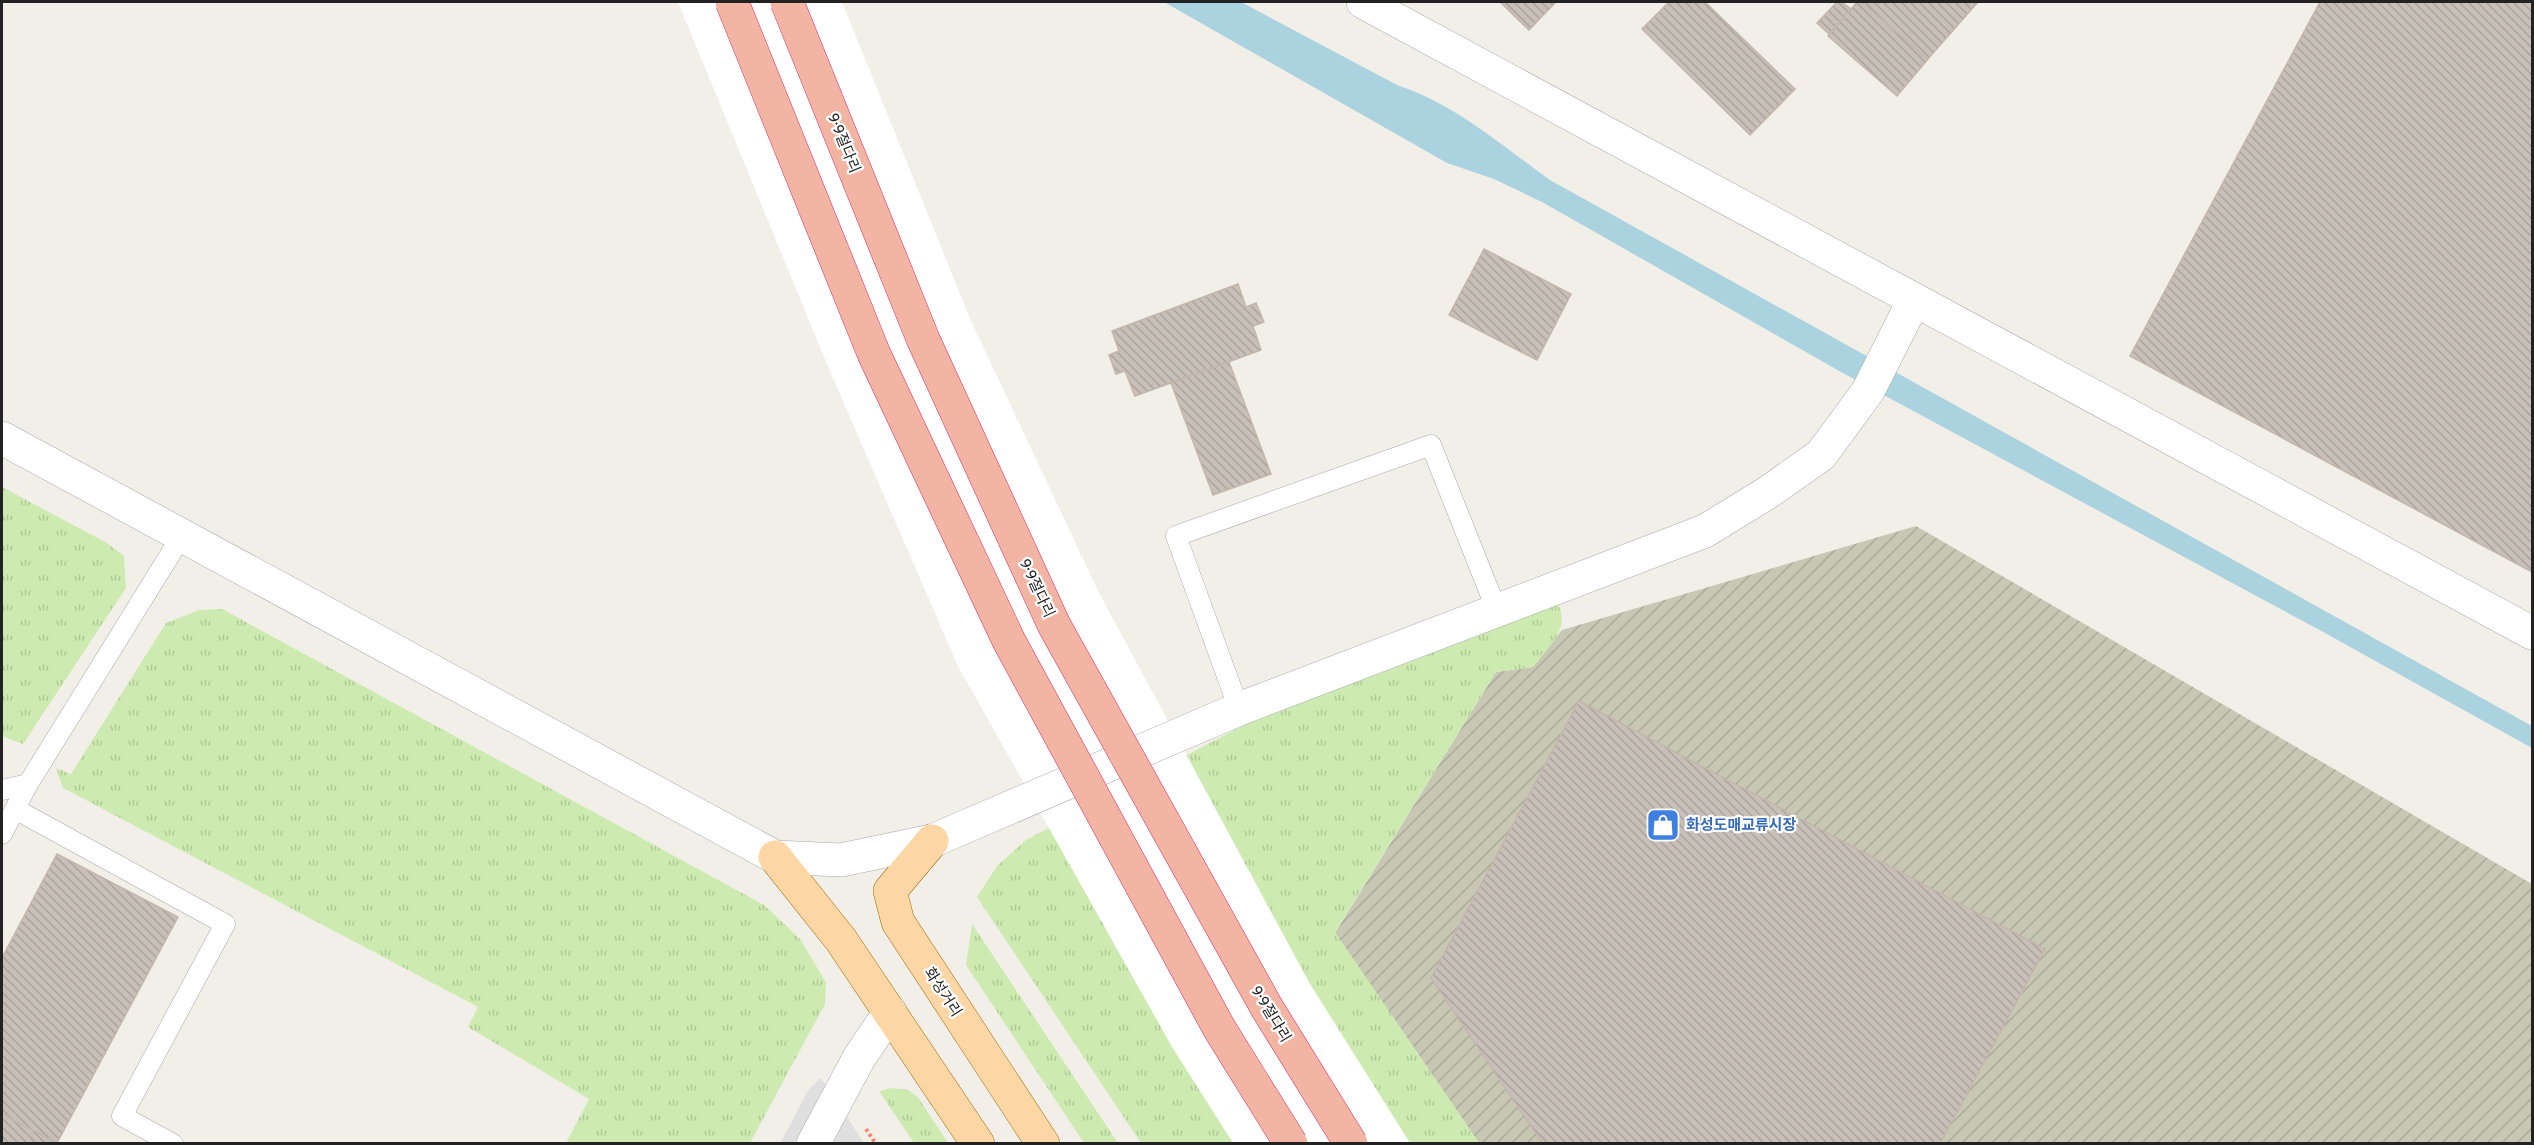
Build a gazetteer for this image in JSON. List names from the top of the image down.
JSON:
{
  "streets": {
    "highway": ["9·9절다리"],
    "main road": ["화성거리"]
  },
  "places": {
    "shop": ["화성도매교류시장"]
  }
}
